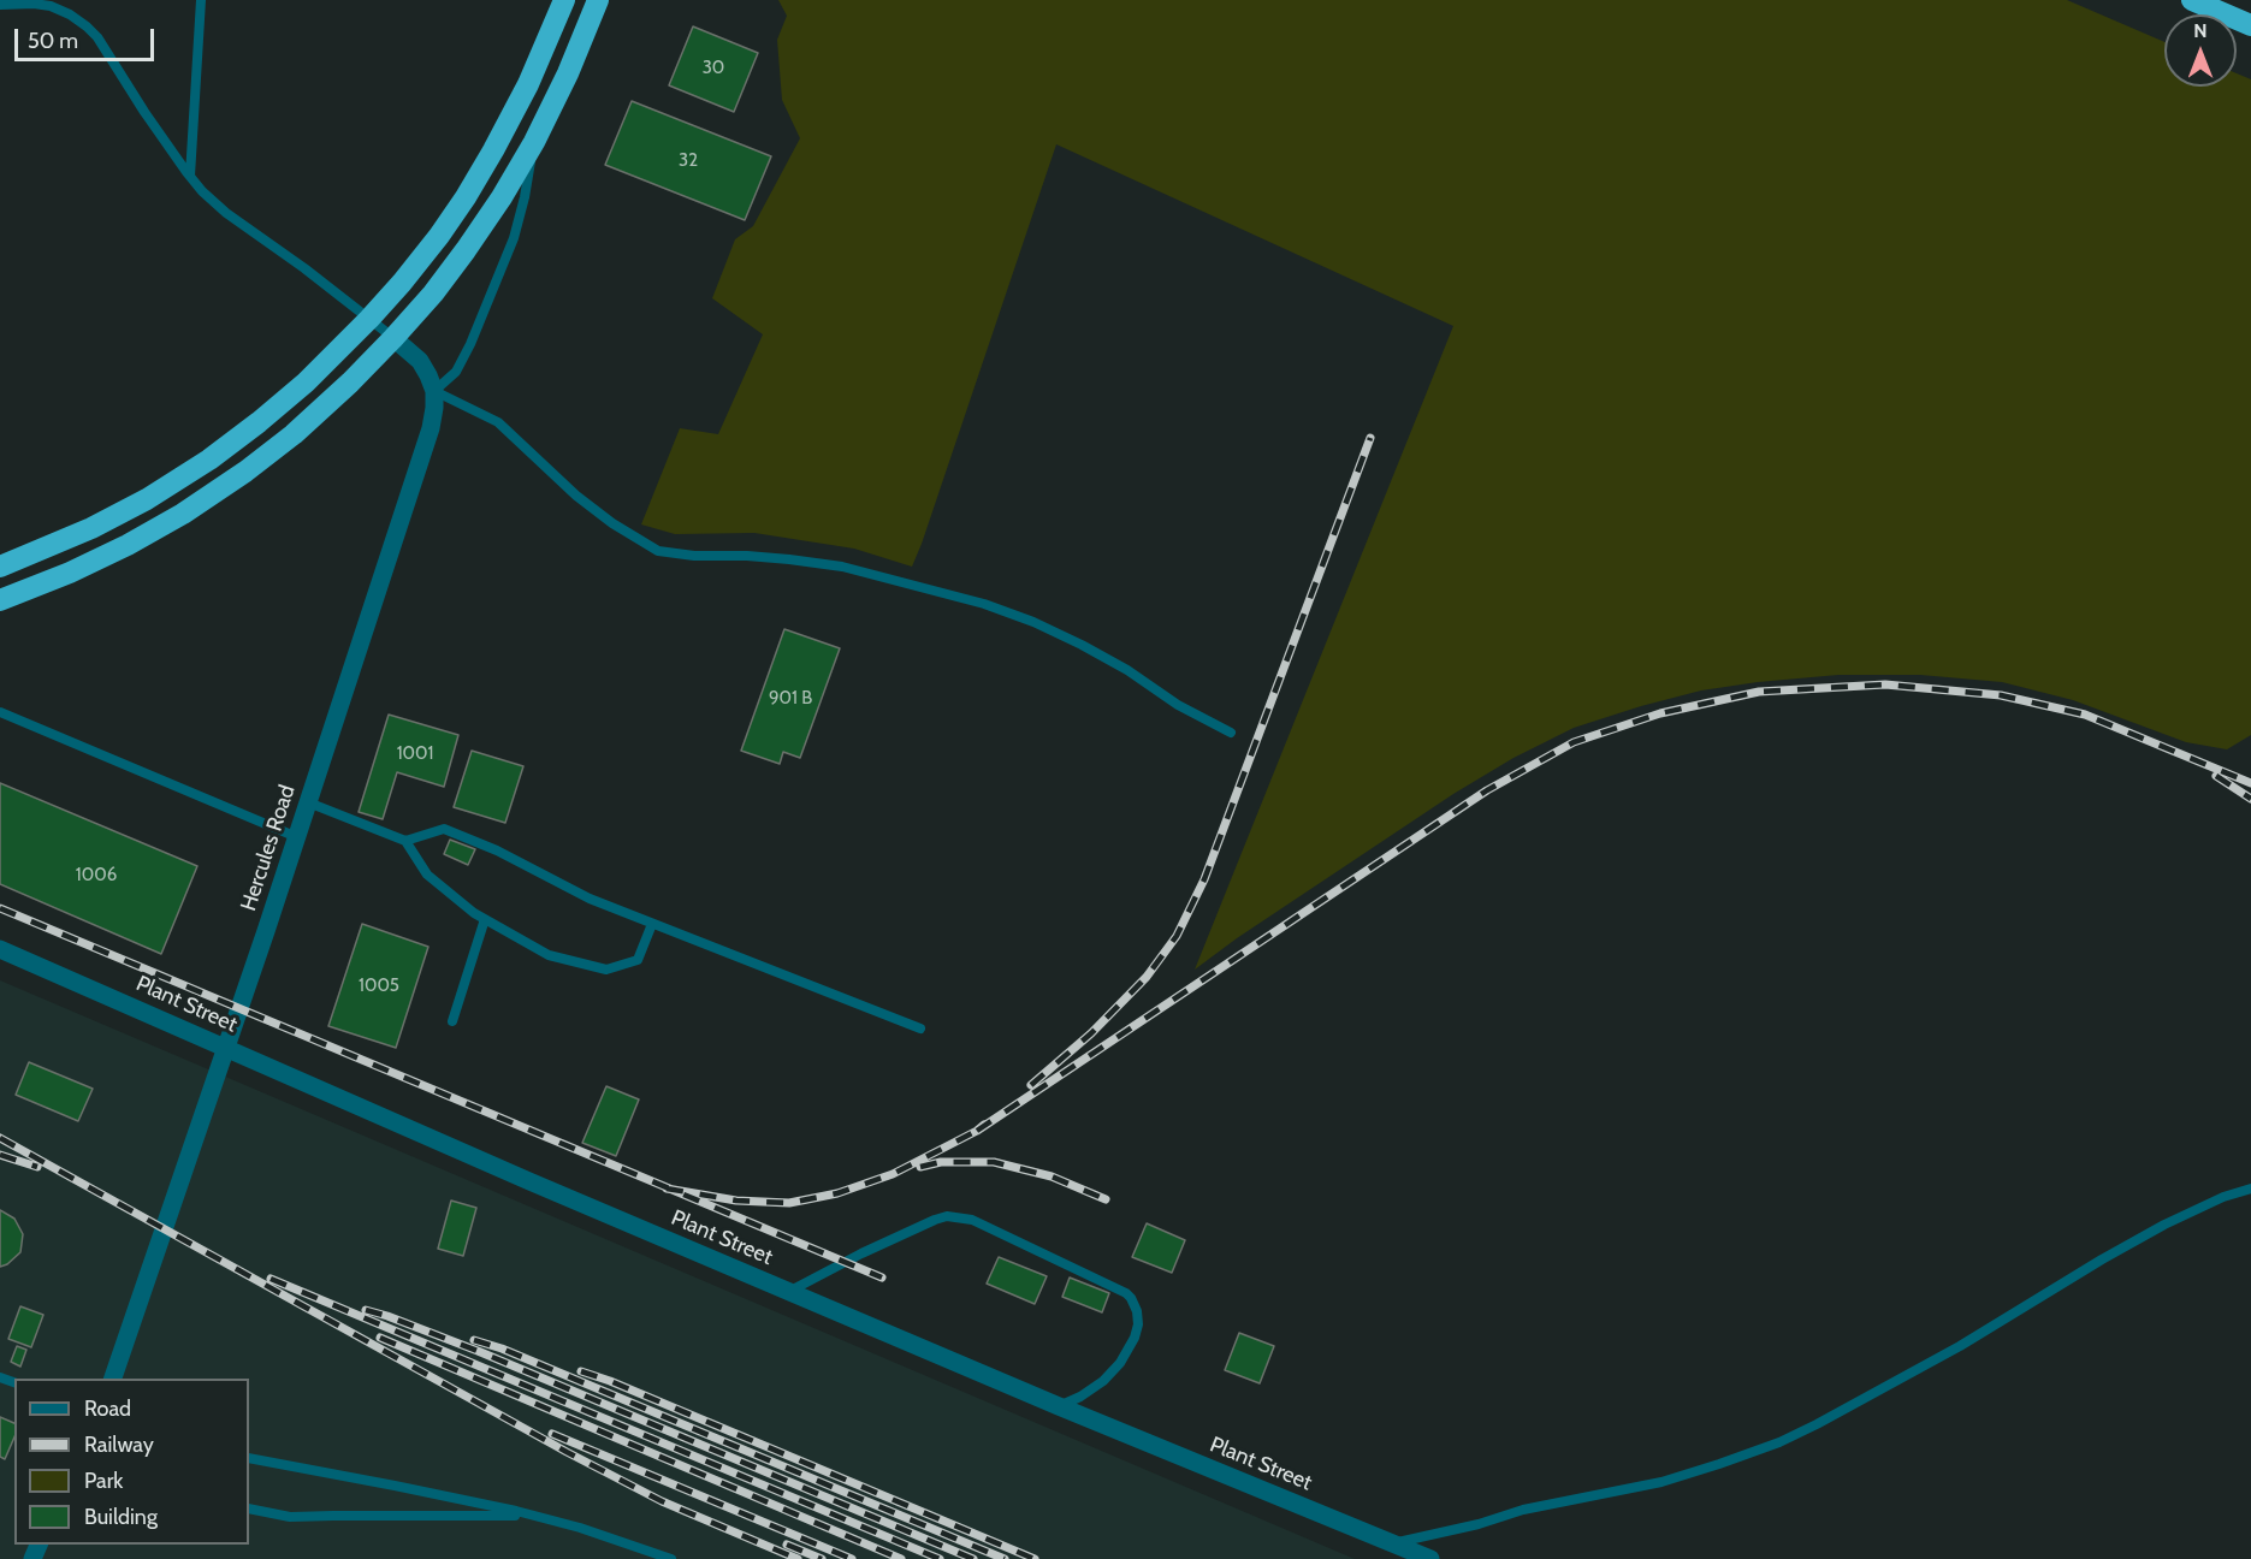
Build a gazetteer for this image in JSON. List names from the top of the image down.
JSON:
{
  "streets": {
    "street": ["Hercules Road", "Plant Street"]
  },
  "crossings": [
    ["Hercules Road", "Plant Street"]
  ],
  "house_numbers": [
    "30",
    "32",
    "901 B",
    "1001",
    "1006",
    "1005"
  ],
  "legend": [
    "Road",
    "Railway",
    "Park",
    "Building"
  ],
  "scale_bar": "50 m",
  "north": "top"
}
